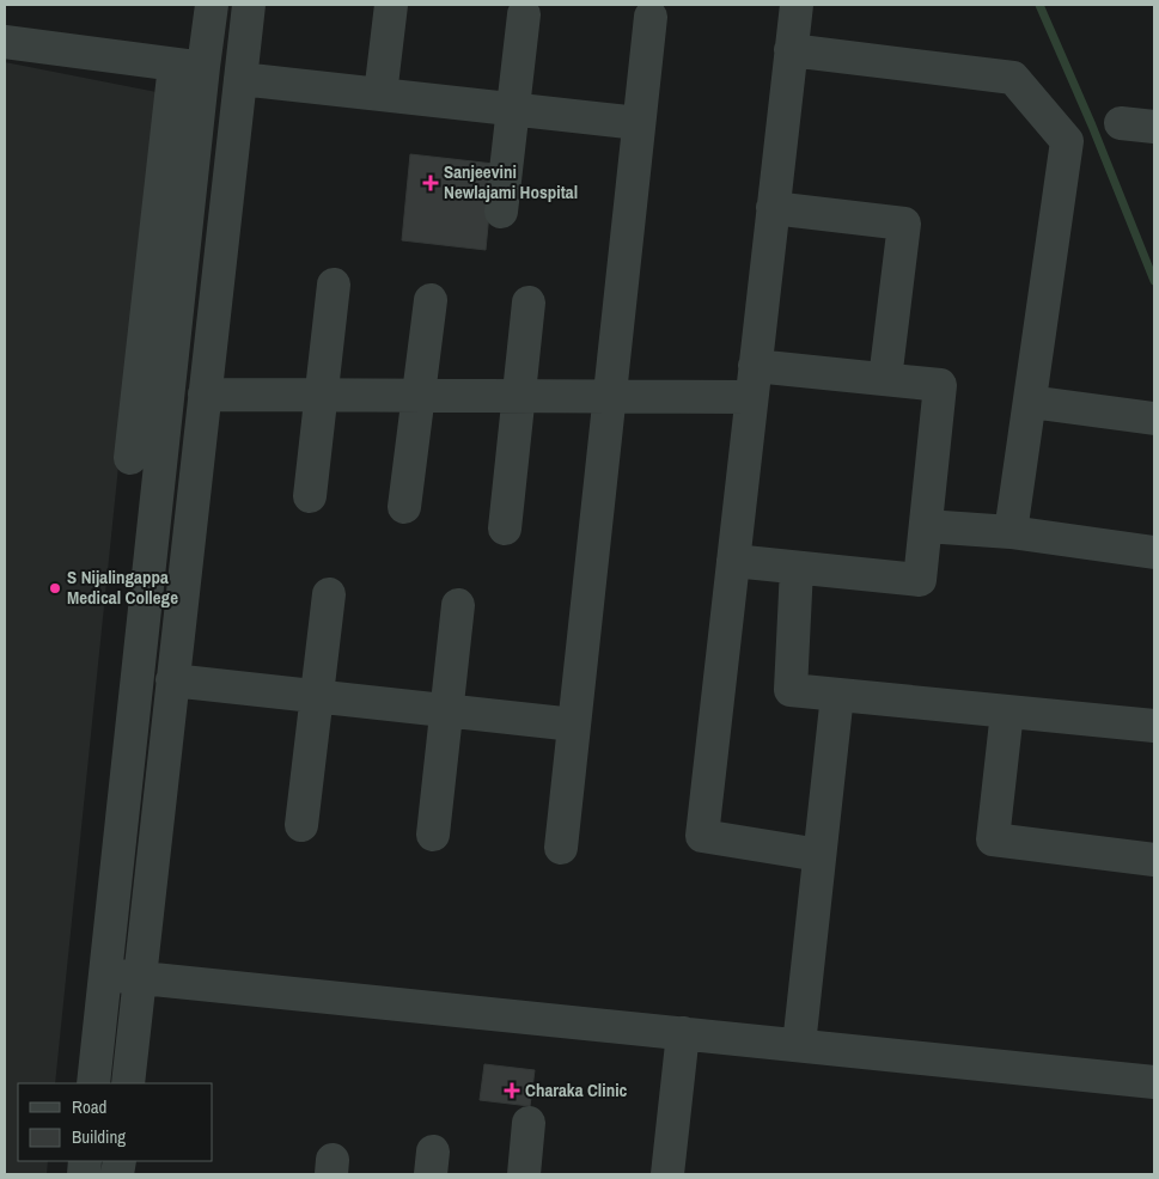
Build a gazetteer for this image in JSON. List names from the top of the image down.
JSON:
{
  "places": {
    "health": ["Sanjeevini Newlajami Hospital", "Charaka Clinic"],
    "other": ["S Nijalingappa Medical College"]
  },
  "legend": ["Road", "Building"]
}
